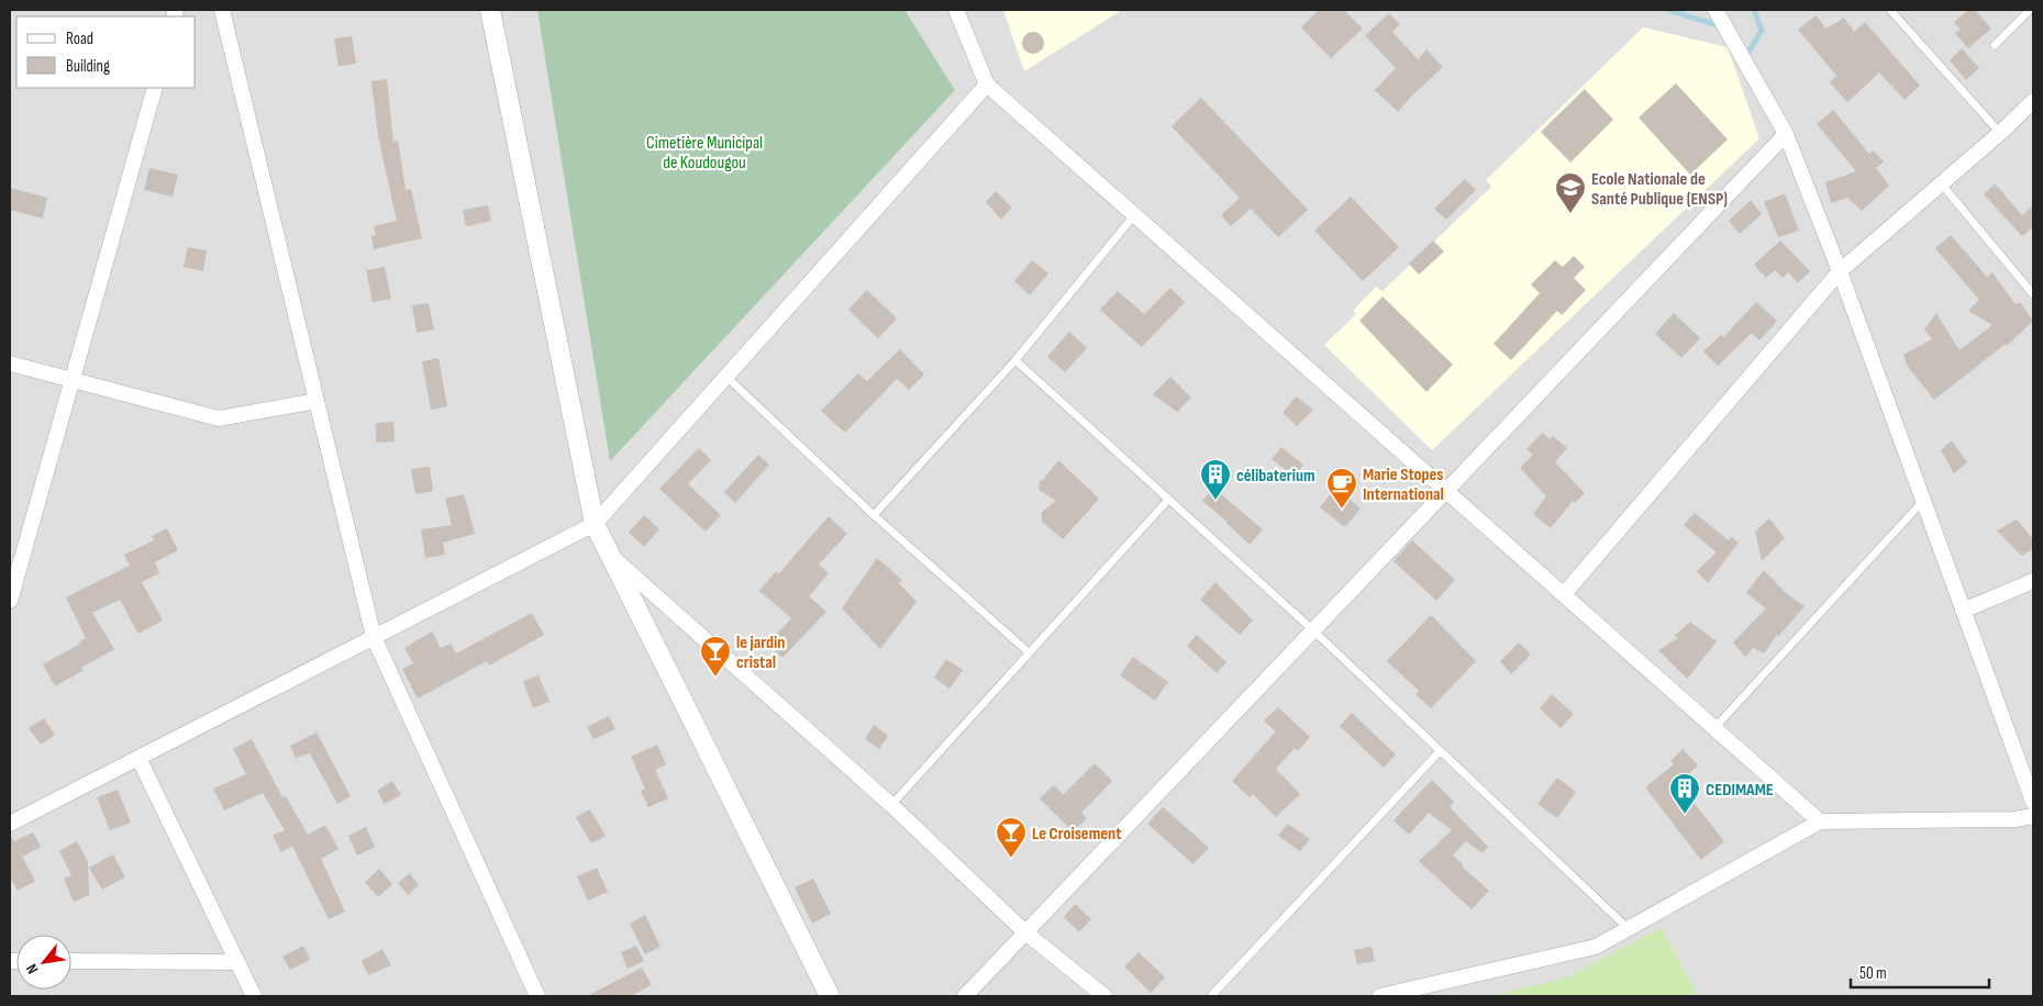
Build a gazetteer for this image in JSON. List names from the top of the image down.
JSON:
{
  "parks": ["Cimetière Municipal de Koudougou"],
  "places": {
    "school or university": ["Ecole Nationale de Santé Publique (ENSP)"],
    "building": ["célibaterium", "CEDIMAME"],
    "cafe": ["Marie Stopes International"],
    "bar": ["le jardin cristal", "Le Croisement"]
  },
  "legend": ["Road", "Building"],
  "scale_bar": "50 m",
  "north": "bottom left"
}
